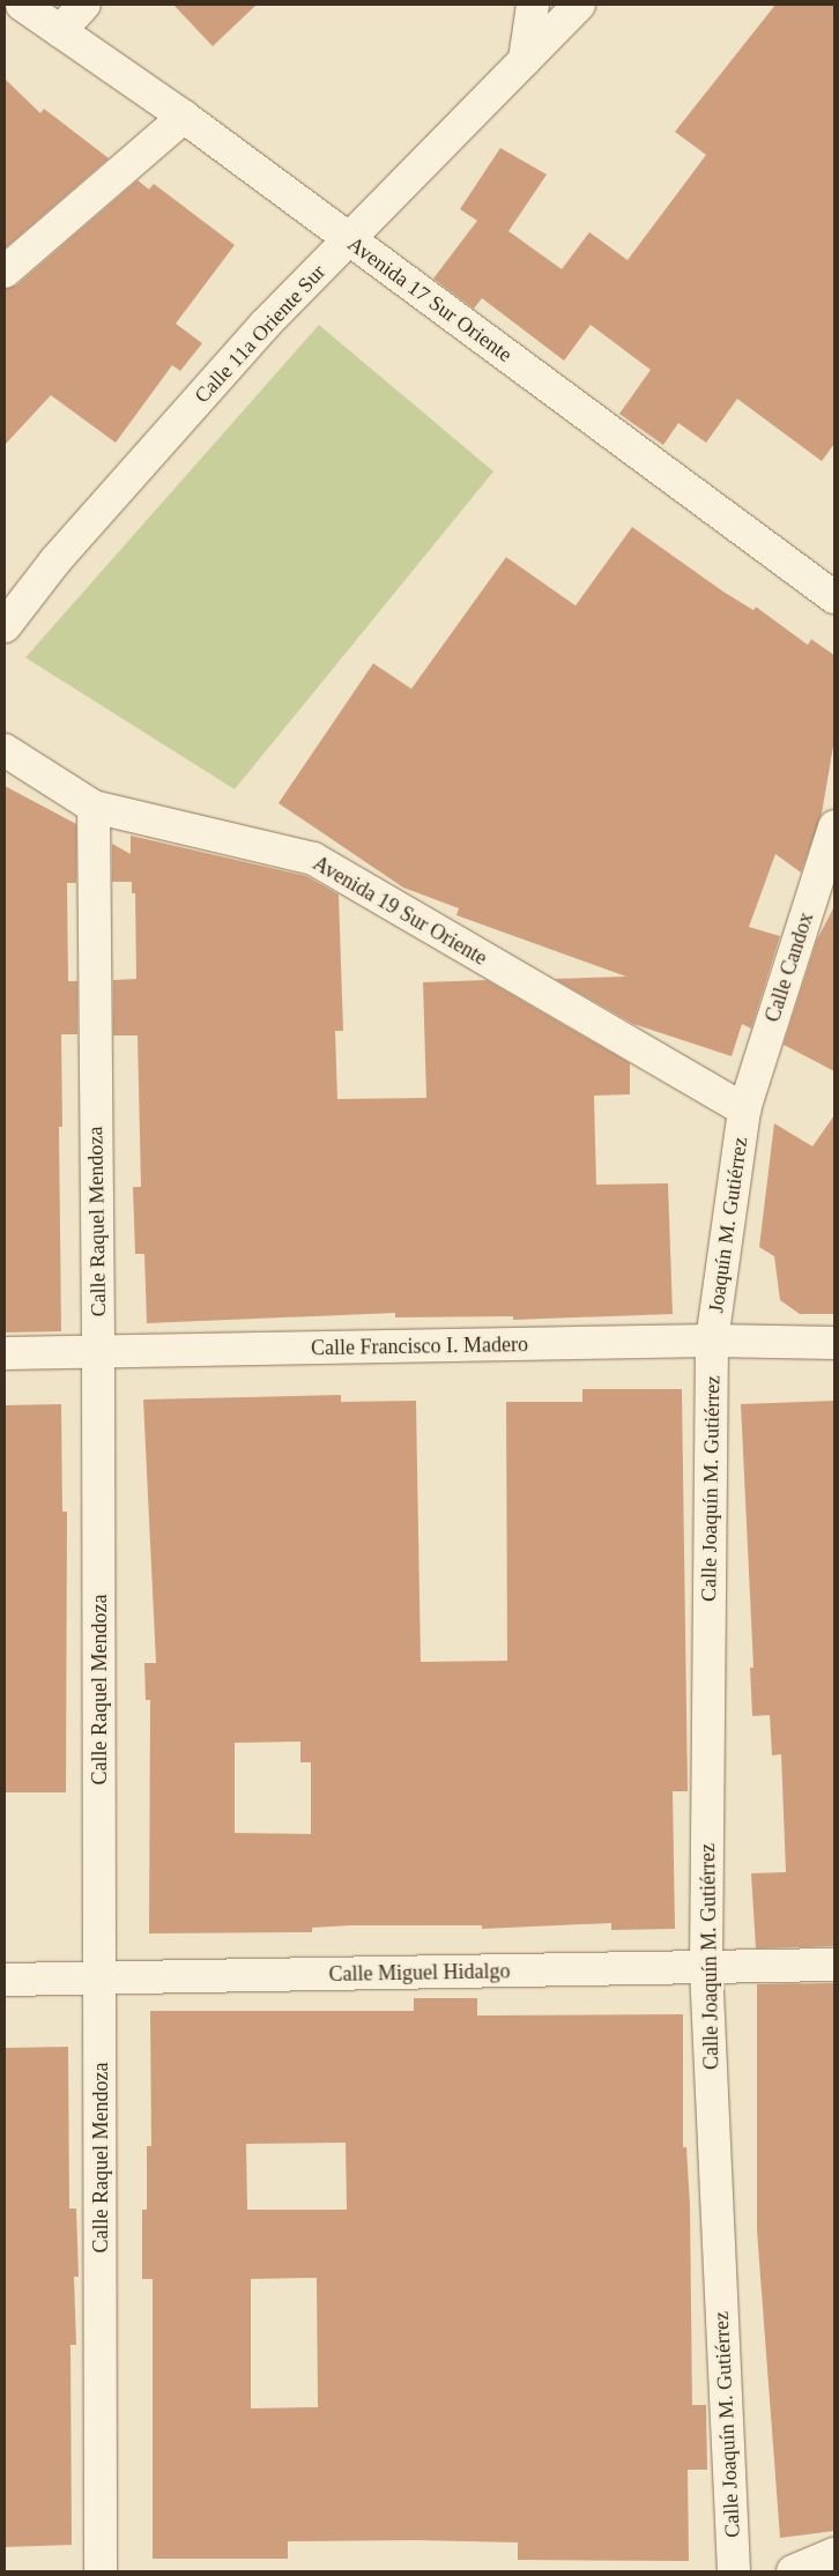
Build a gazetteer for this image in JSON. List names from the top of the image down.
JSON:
{
  "streets": {
    "street": [
      "Avenida 17 Sur Oriente",
      "Calle 11a Oriente Sur",
      "Avenida 19 Sur Oriente",
      "Calle Candox",
      "Calle Raquel Mendoza",
      "Joaquín M. Gutiérrez",
      "Calle Francisco I. Madero",
      "Calle Joaquín M. Gutiérrez",
      "Calle Miguel Hidalgo"
    ]
  },
  "crossings": [
    ["Avenida 17 Sur Oriente", "Calle 11a Oriente Sur"],
    ["Avenida 19 Sur Oriente", "Calle Candox"],
    ["Avenida 19 Sur Oriente", "Calle Raquel Mendoza"],
    ["Avenida 19 Sur Oriente", "Joaquín M. Gutiérrez"],
    ["Calle Candox", "Joaquín M. Gutiérrez"],
    ["Calle Raquel Mendoza", "Calle Francisco I. Madero"],
    ["Calle Raquel Mendoza", "Calle Miguel Hidalgo"],
    ["Joaquín M. Gutiérrez", "Calle Francisco I. Madero"],
    ["Joaquín M. Gutiérrez", "Calle Joaquín M. Gutiérrez"],
    ["Calle Francisco I. Madero", "Calle Joaquín M. Gutiérrez"],
    ["Calle Joaquín M. Gutiérrez", "Calle Miguel Hidalgo"]
  ]
}
